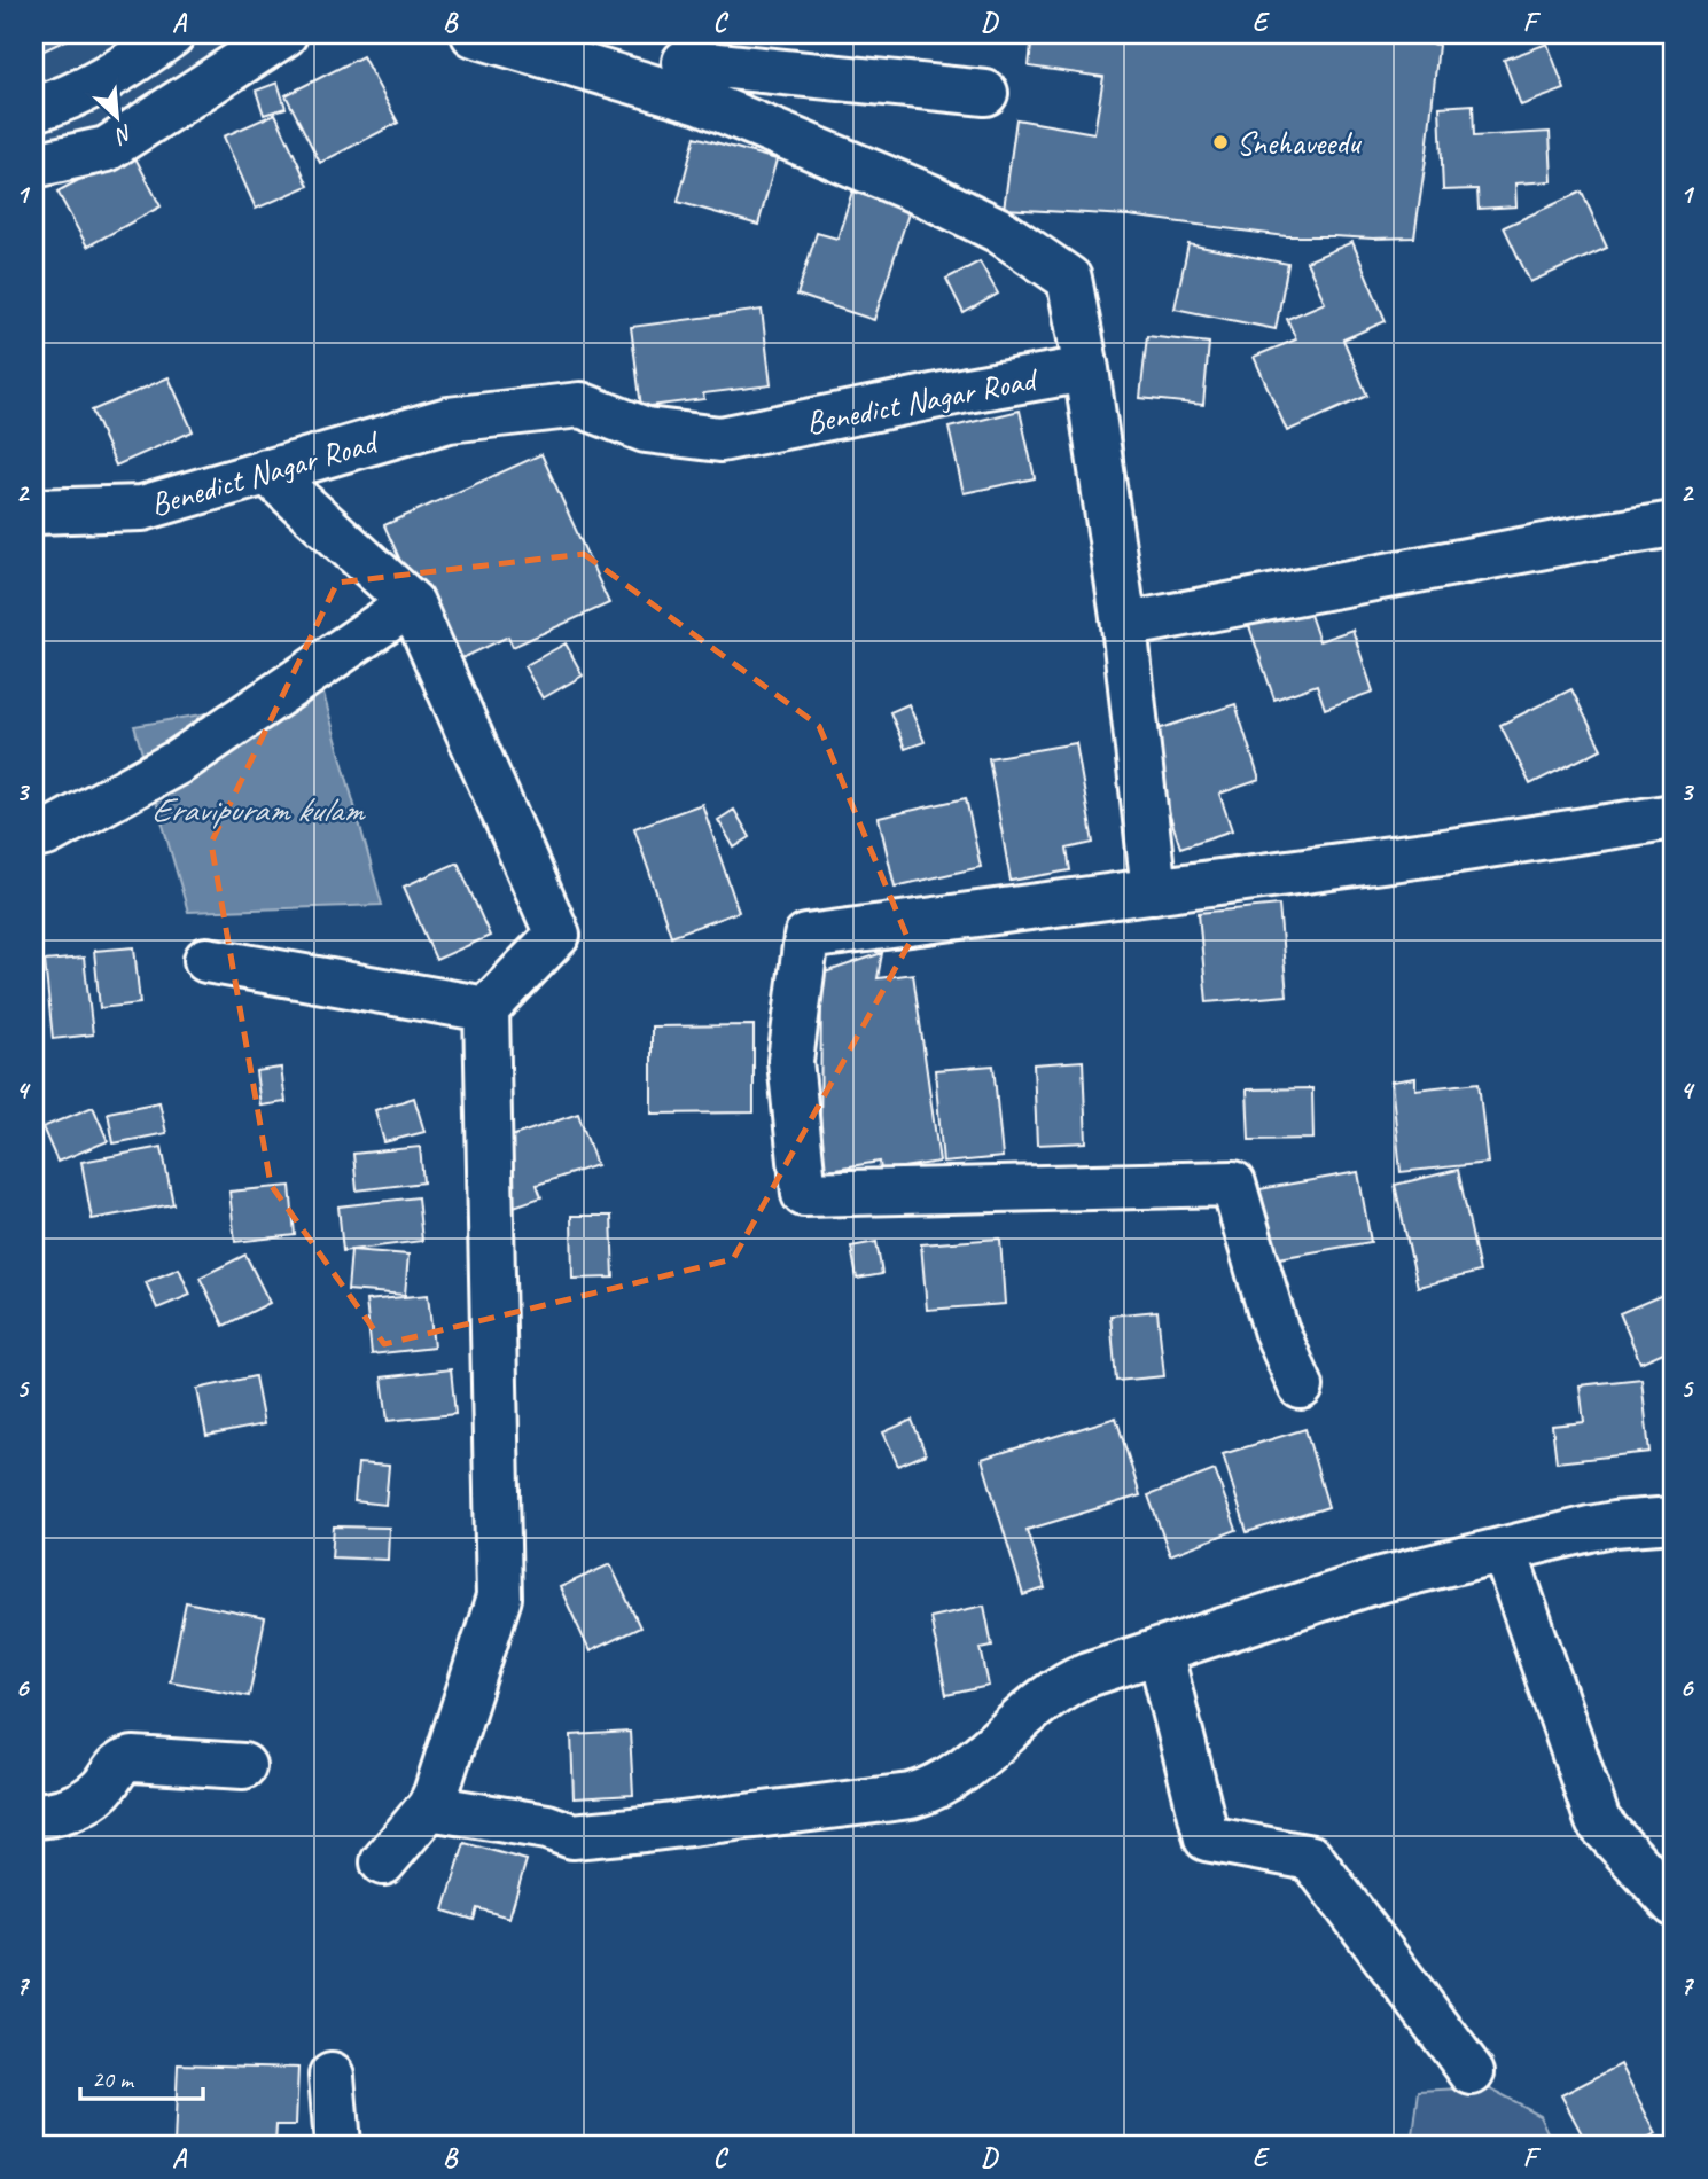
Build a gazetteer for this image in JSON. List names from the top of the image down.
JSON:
{
  "streets": {
    "street": ["Benedict Nagar Road"]
  },
  "water": ["Eravipuram kulam"],
  "places": ["Snehaveedu"],
  "scale_bar": "20 m",
  "north": "bottom right",
  "grid": {
    "columns": [
      "A",
      "B",
      "C",
      "D",
      "E",
      "F"
    ],
    "rows": [
      "1",
      "2",
      "3",
      "4",
      "5",
      "6",
      "7"
    ]
  }
}
